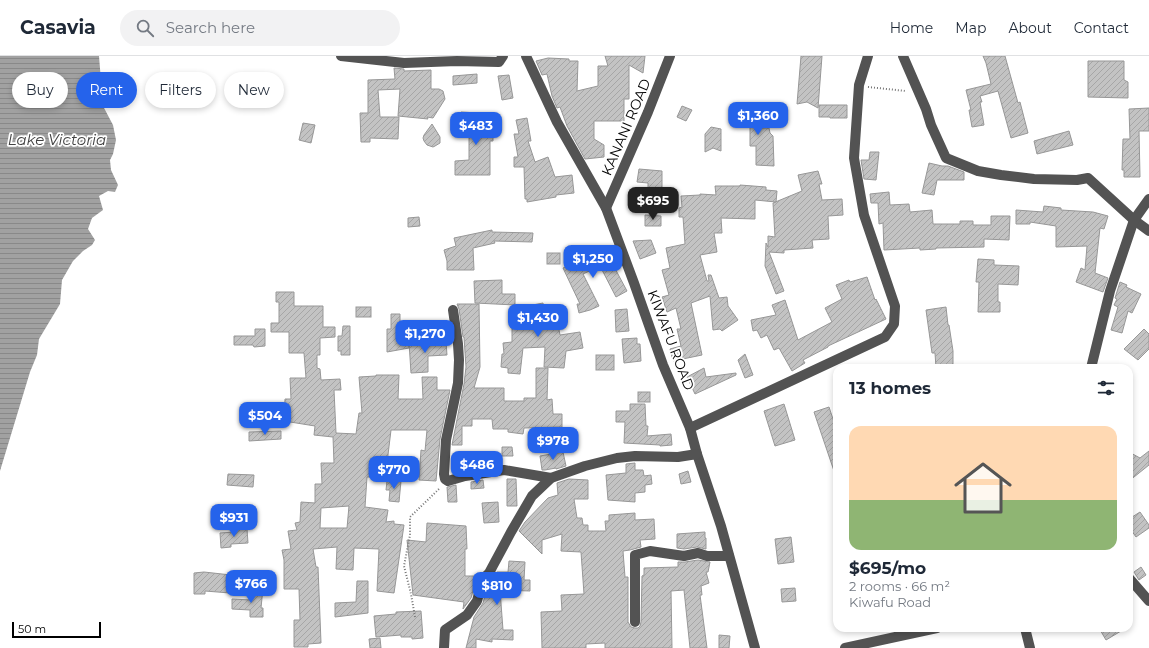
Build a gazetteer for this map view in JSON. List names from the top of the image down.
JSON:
{
  "streets": {
    "street": ["KANANI ROAD", "KIWAFU ROAD"]
  },
  "crossings": [
    ["KANANI ROAD", "KIWAFU ROAD"]
  ],
  "water": ["Lake Victoria"],
  "scale_bar": "50 m",
  "page": {
    "header": "Casavia",
    "search": "Search here",
    "nav": [
      "Home",
      "Map",
      "About",
      "Contact"
    ],
    "chip": [
      "Buy",
      "Rent",
      "Filters",
      "New"
    ],
    "price": [
      "$1,360",
      "$483",
      "$695",
      "$1,250",
      "$1,430",
      "$1,270",
      "$504",
      "$978",
      "$486",
      "$770",
      "$931",
      "$766",
      "$810"
    ],
    "heading": "13 homes",
    "list": [
      {
        "name": "$695/mo",
        "note": "2 rooms · 66 m² · Kiwafu Road"
      }
    ],
    "scale": "50 m"
  }
}
